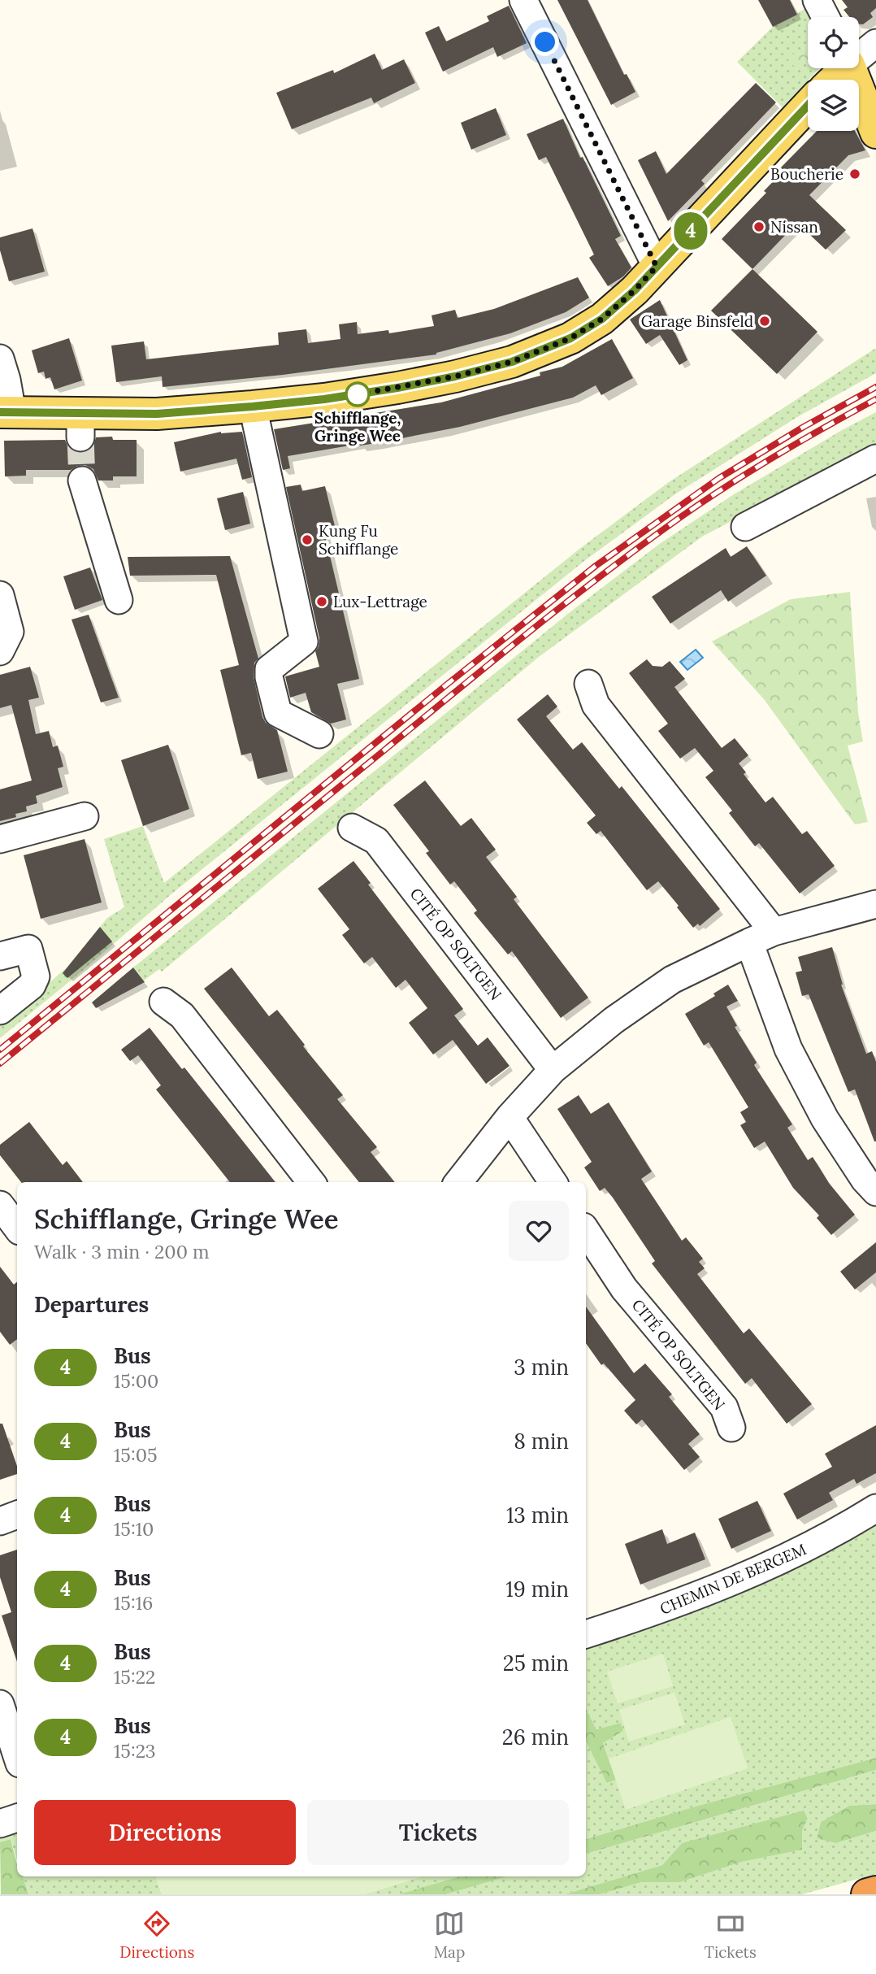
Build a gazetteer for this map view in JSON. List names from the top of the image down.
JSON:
{
  "streets": {
    "street": ["CITÉ OP SOLTGEN", "CHEMIN DE BERGEM"]
  },
  "places": [
    "Boucherie",
    "Nissan",
    "Garage Binsfeld",
    "Schifflange, Gringe Wee",
    "Kung Fu Schifflange",
    "Lux-Lettrage"
  ],
  "lines": ["bus line 4"],
  "page": {
    "on_map": "4",
    "heading": [
      ["Schifflange, Gringe Wee", "Walk · 3 min · 200 m"],
      "Departures"
    ],
    "list": [
      {
        "mark": "4",
        "name": "Bus",
        "note": "15:00",
        "value": "3 min"
      },
      {
        "mark": "4",
        "name": "Bus",
        "note": "15:05",
        "value": "8 min"
      },
      {
        "mark": "4",
        "name": "Bus",
        "note": "15:10",
        "value": "13 min"
      },
      {
        "mark": "4",
        "name": "Bus",
        "note": "15:16",
        "value": "19 min"
      },
      {
        "mark": "4",
        "name": "Bus",
        "note": "15:22",
        "value": "25 min"
      },
      {
        "mark": "4",
        "name": "Bus",
        "note": "15:23",
        "value": "26 min"
      }
    ],
    "buttons": ["Directions", "Tickets"],
    "tabs": ["Directions", "Map", "Tickets"]
  }
}
